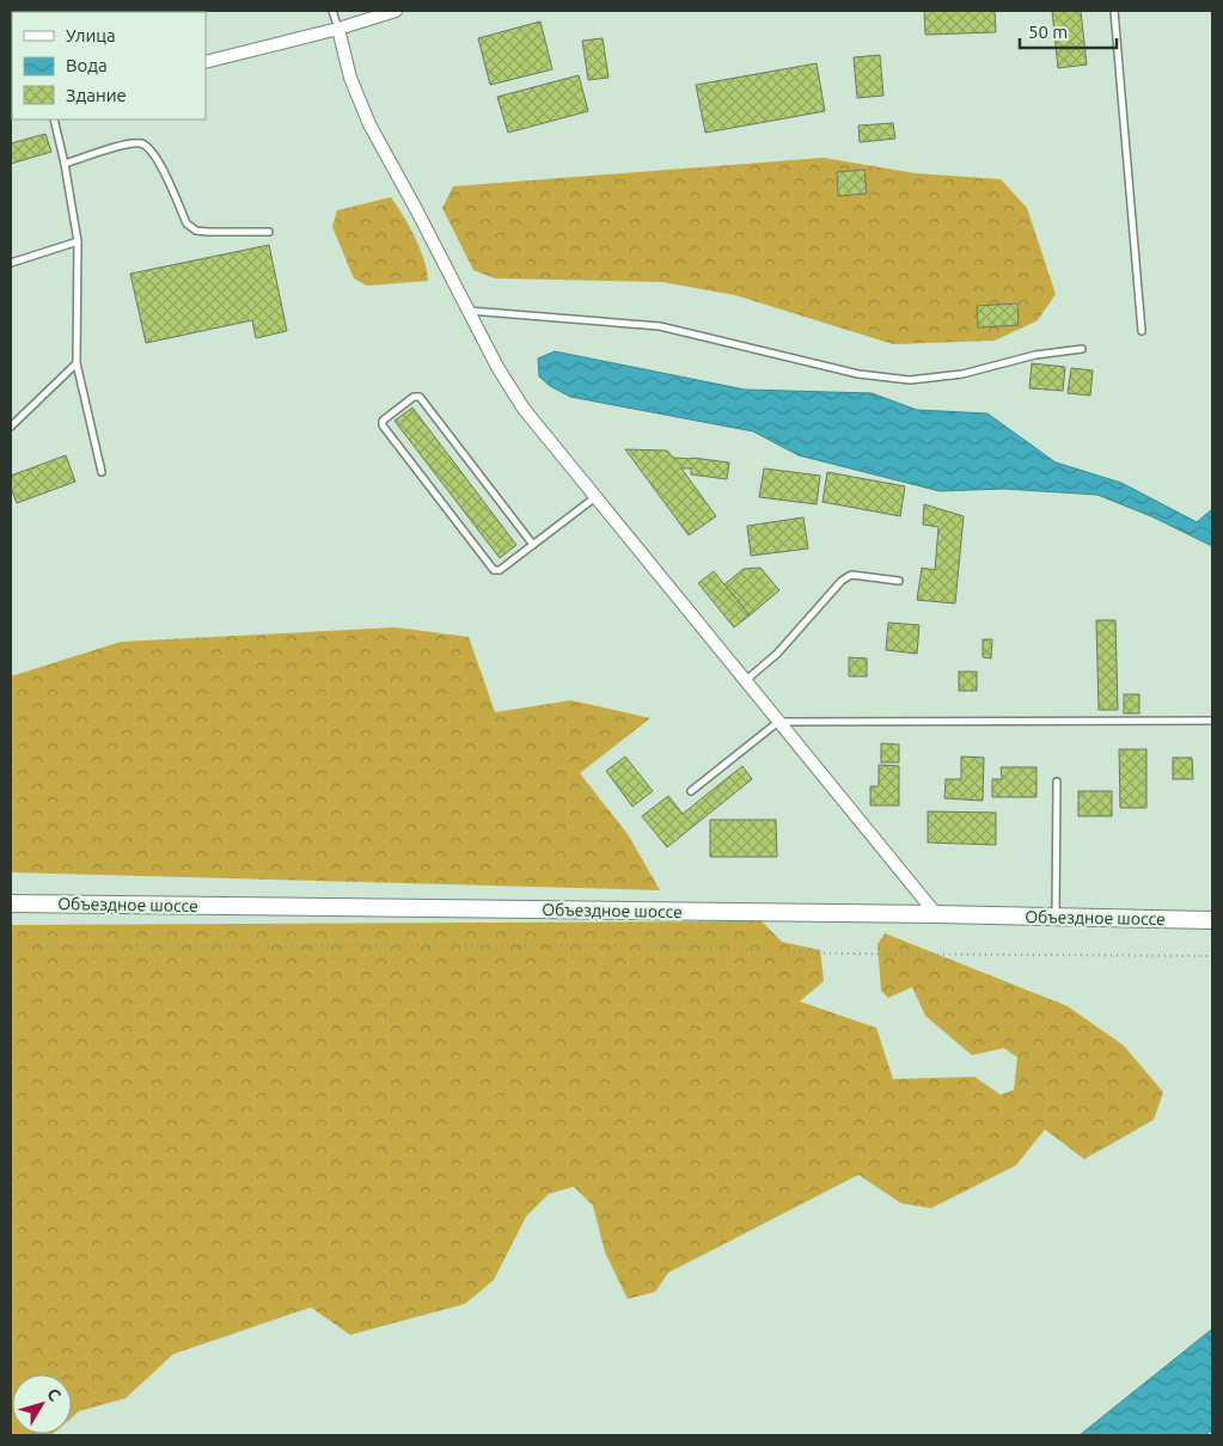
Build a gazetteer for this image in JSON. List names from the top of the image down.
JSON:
{
  "streets": {
    "main road": ["Объездное шоссе"]
  },
  "legend": ["Улица", "Вода", "Здание"],
  "scale_bar": "50 m",
  "north": "top right"
}
